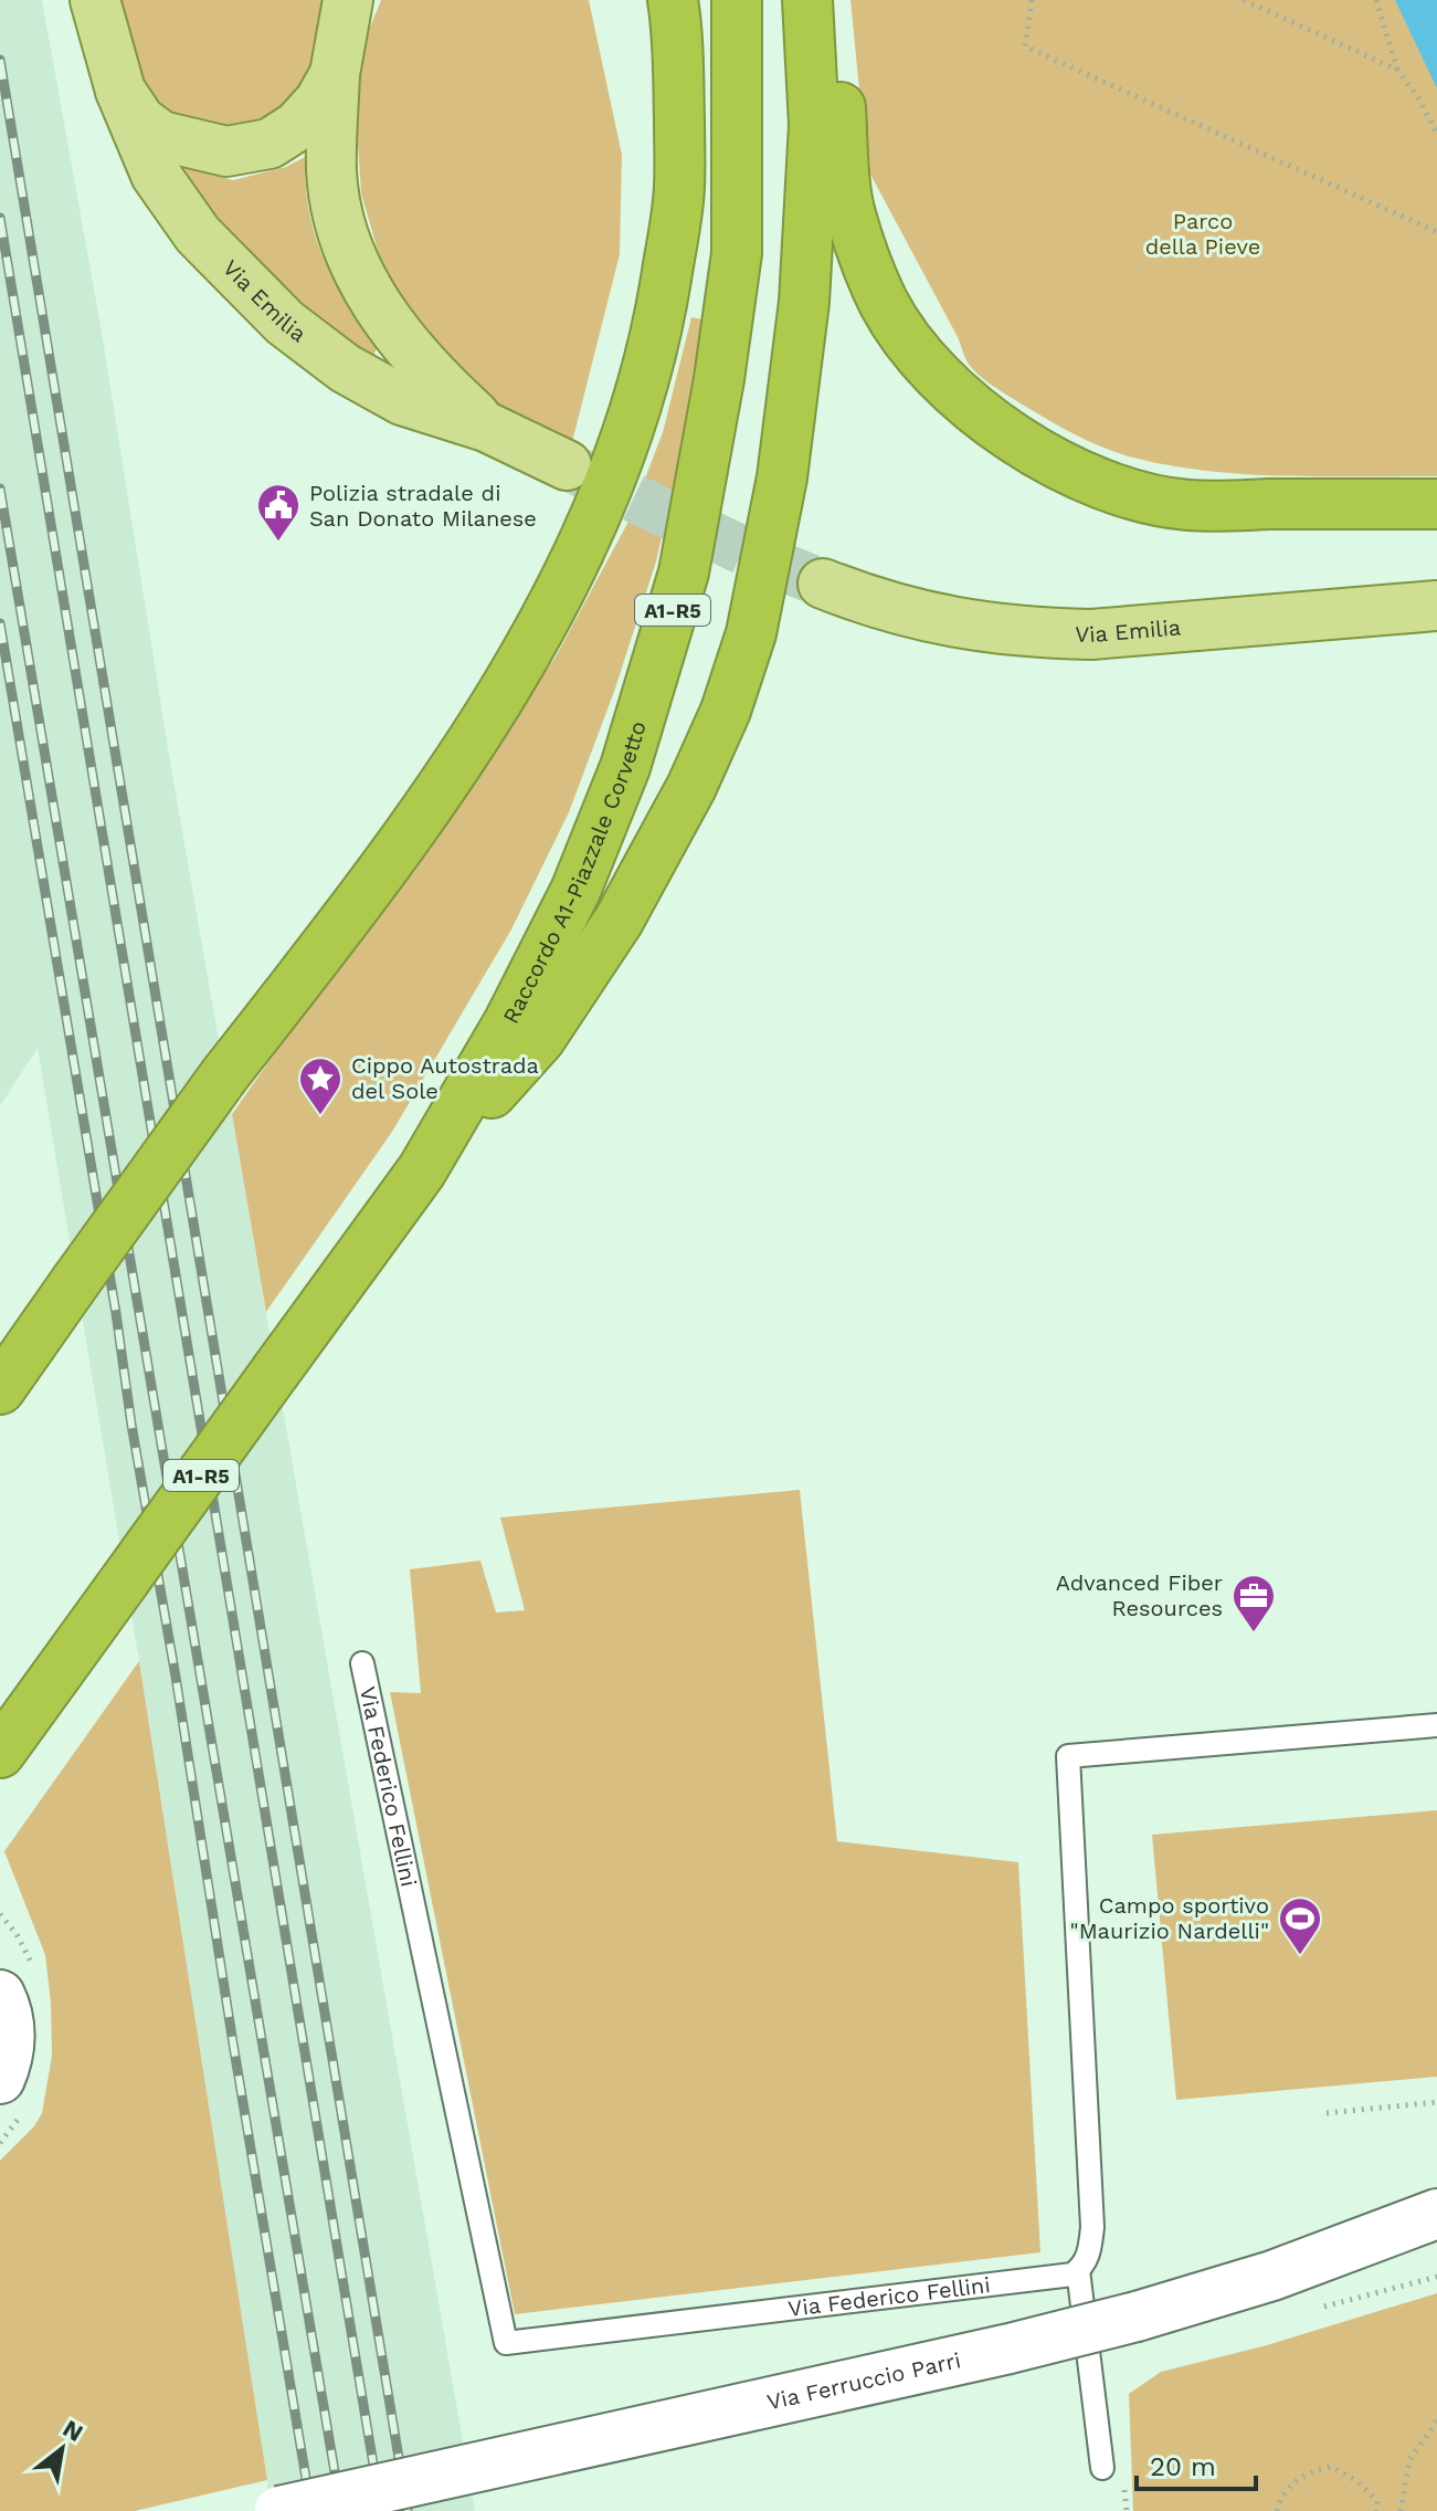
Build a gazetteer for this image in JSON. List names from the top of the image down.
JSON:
{
  "streets": {
    "highway": ["A1-R5", "Raccordo A1-Piazzale Corvetto"],
    "main road": ["Via Emilia"],
    "street": ["Via Ferruccio Parri"],
    "lane": ["Via Federico Fellini"]
  },
  "parks": ["Parco della Pieve"],
  "places": {
    "public building": ["Polizia stradale di San Donato Milanese"],
    "place": ["Cippo Autostrada del Sole"],
    "office": ["Advanced Fiber Resources"],
    "sports": ["Campo sportivo \"Maurizio Nardelli\""]
  },
  "scale_bar": "20 m",
  "north": "top right"
}
